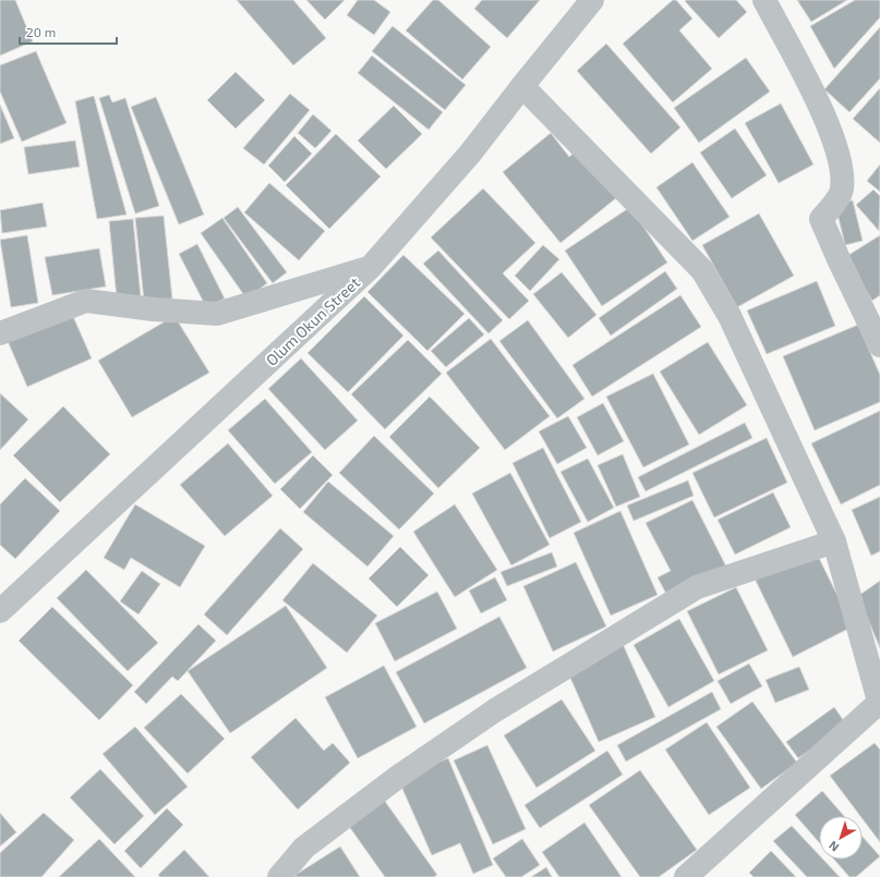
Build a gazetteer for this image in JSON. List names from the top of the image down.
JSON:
{
  "streets": {
    "street": ["Olum Okun Street"]
  },
  "scale_bar": "20 m",
  "north": "bottom left"
}
